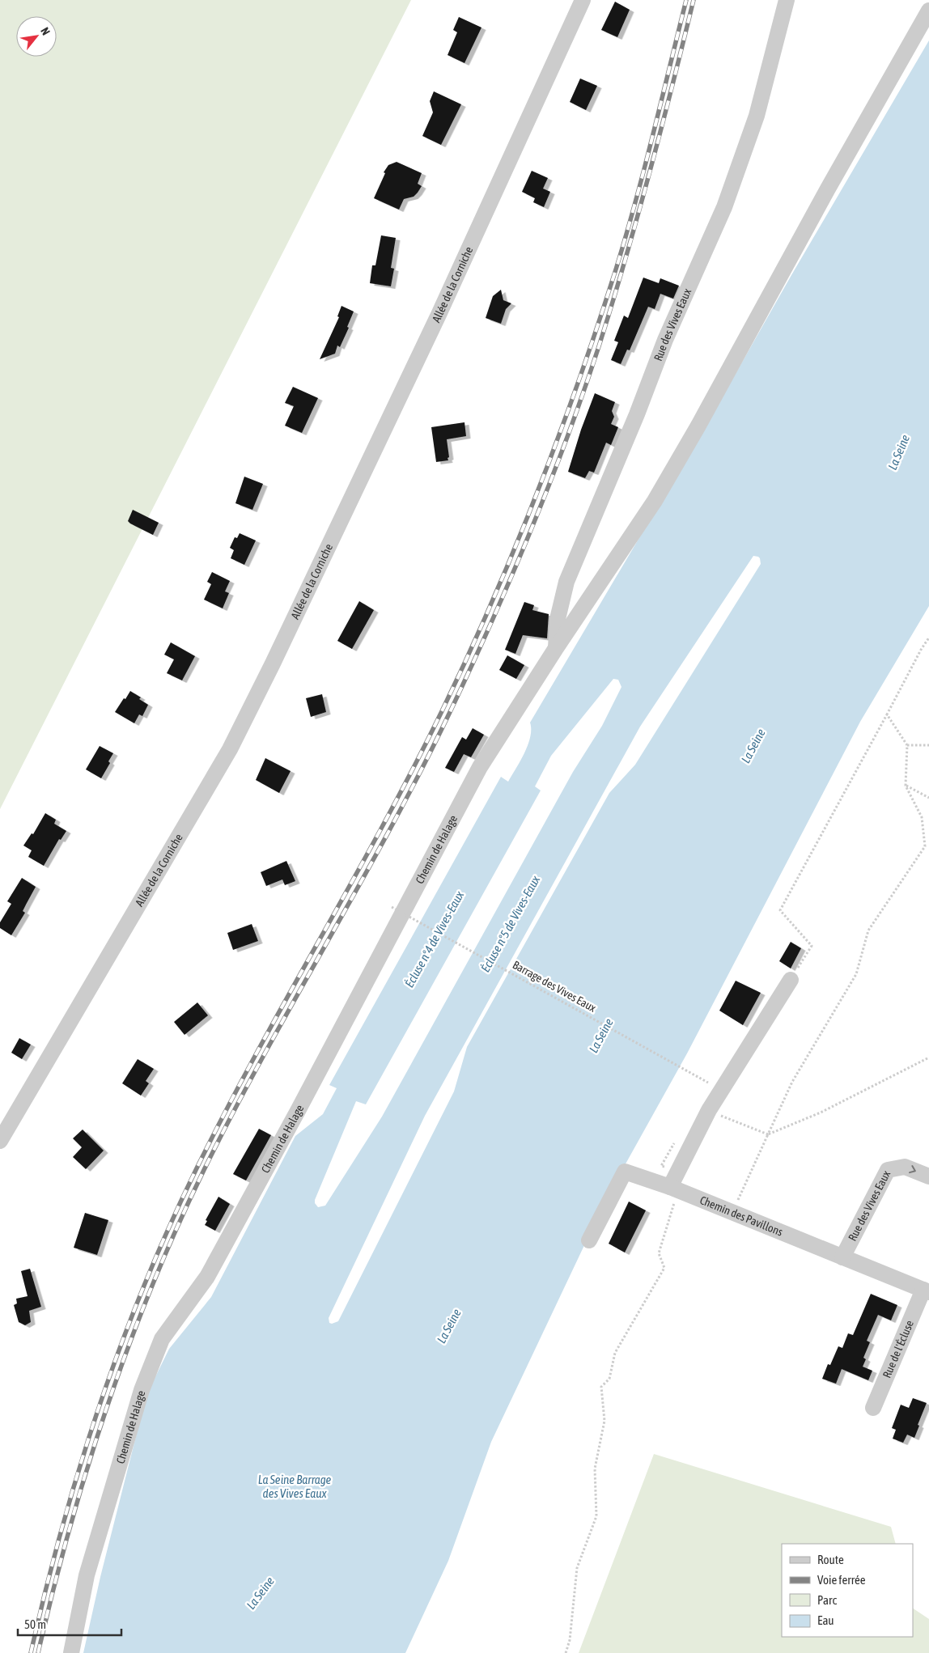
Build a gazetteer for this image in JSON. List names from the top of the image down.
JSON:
{
  "streets": {
    "street": [
      "Allée de la Corniche",
      "Rue des Vives Eaux",
      "Chemin de Halage",
      "Chemin des Pavillons",
      "Rue de l'Écluse"
    ],
    "path": ["Barrage des Vives Eaux"]
  },
  "crossings": [
    ["Rue des Vives Eaux", "Chemin de Halage"],
    ["Rue des Vives Eaux", "Chemin des Pavillons"],
    ["Chemin des Pavillons", "Rue de l'Écluse"]
  ],
  "water": [
    "La Seine",
    "Écluse n°5 de Vives-Eaux",
    "Écluse n°4 de Vives-Eaux",
    "La Seine Barrage des Vives Eaux"
  ],
  "legend": [
    "Route",
    "Voie ferrée",
    "Parc",
    "Eau"
  ],
  "scale_bar": "50 m",
  "north": "top right"
}
